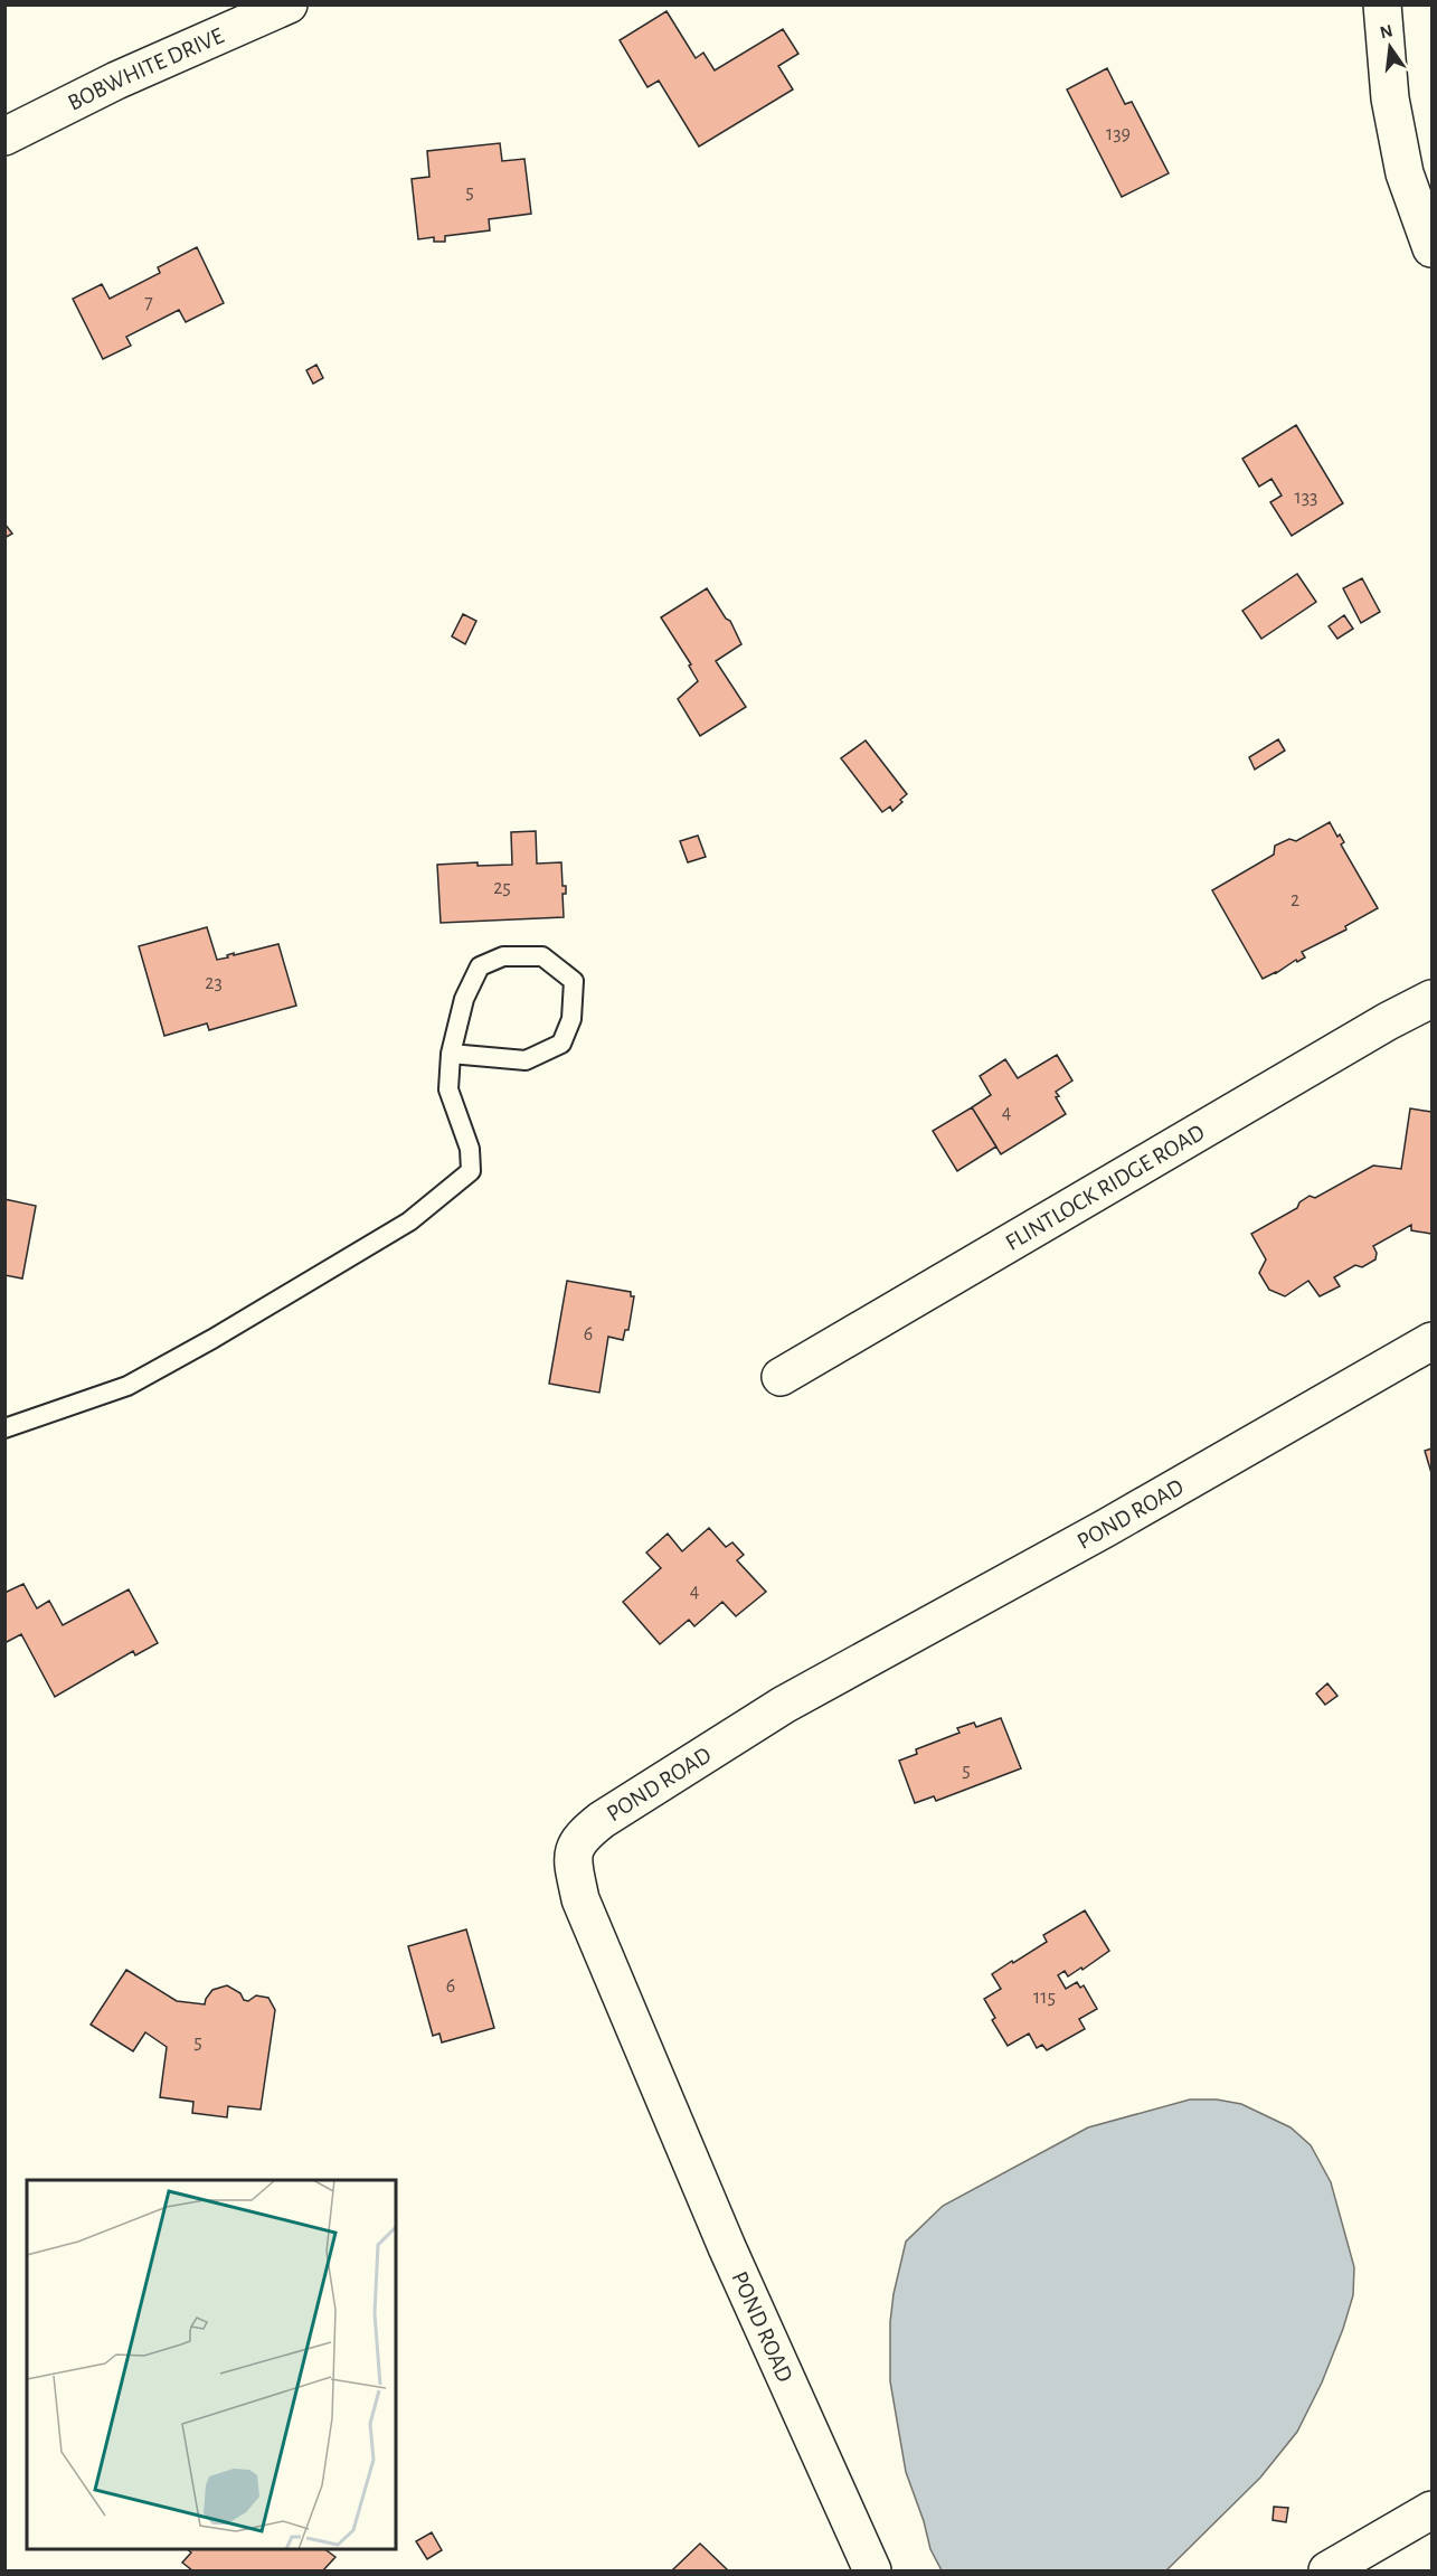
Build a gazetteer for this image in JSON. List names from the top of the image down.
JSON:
{
  "streets": {
    "street": ["BOBWHITE DRIVE", "FLINTLOCK RIDGE ROAD", "POND ROAD"]
  },
  "house_numbers": [
    "139",
    "5",
    "7",
    "133",
    "25",
    "2",
    "23",
    "4",
    "6",
    "4",
    "5",
    "6",
    "115",
    "5"
  ],
  "north": "top"
}
